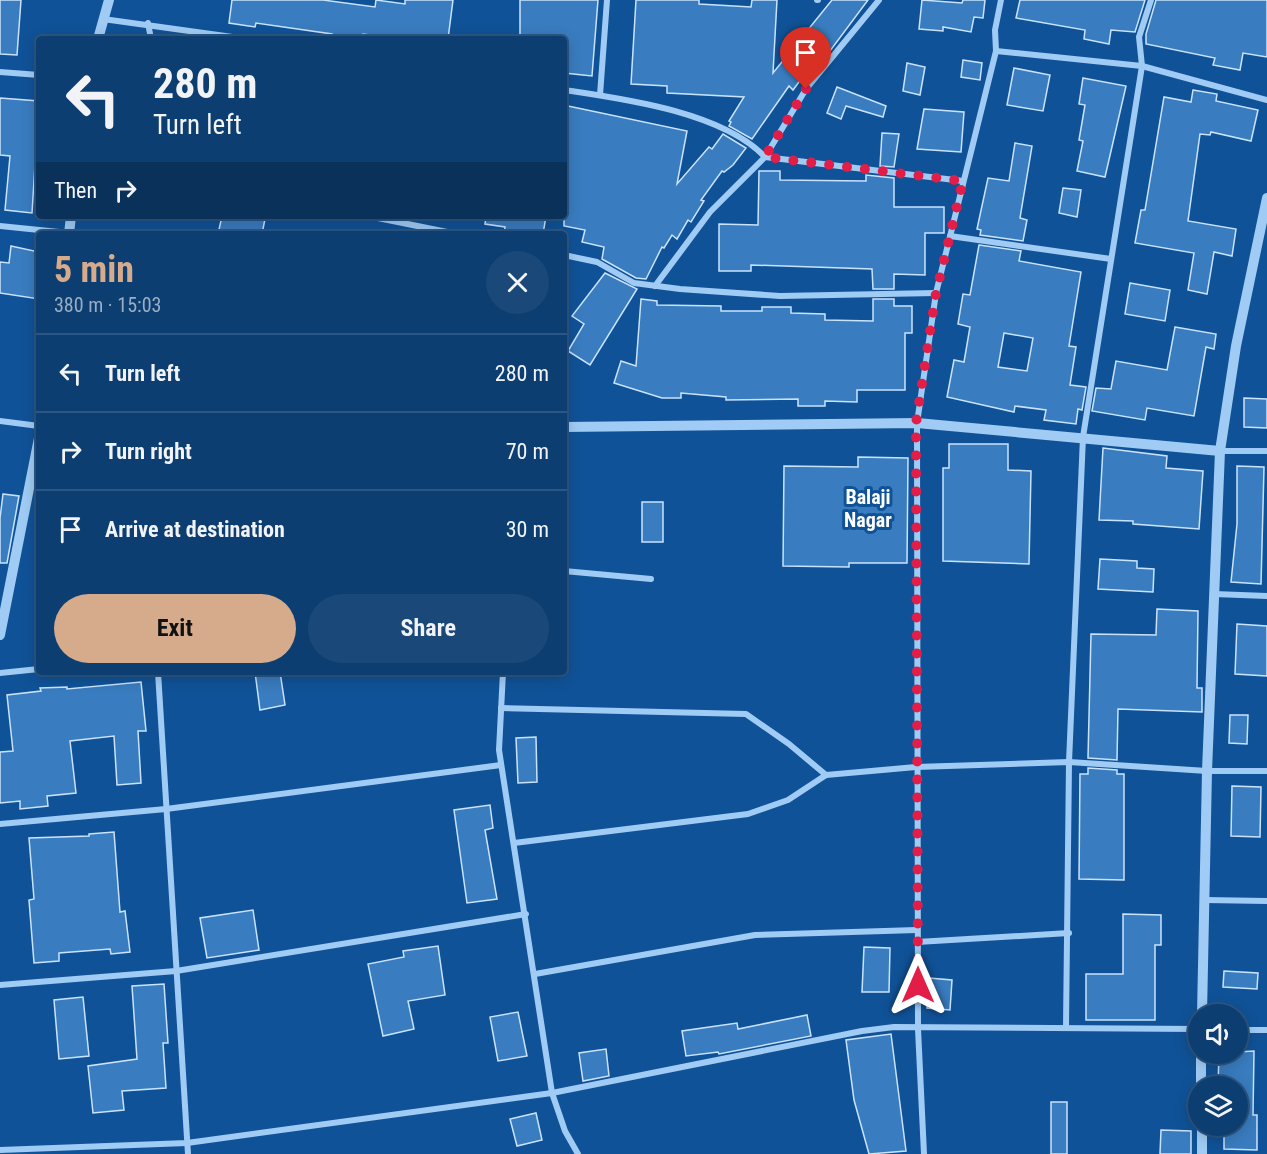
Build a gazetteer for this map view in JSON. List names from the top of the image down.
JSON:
{
  "districts": ["Balaji Nagar"],
  "page": {
    "turn": ["280 m", "Turn left"],
    "then": "Then",
    "heading": ["5 min", "380 m · 15:03"],
    "list": [
      {
        "name": "Turn left",
        "value": "280 m"
      },
      {
        "name": "Turn right",
        "value": "70 m"
      },
      {
        "name": "Arrive at destination",
        "value": "30 m"
      }
    ],
    "buttons": ["Exit", "Share"]
  }
}
